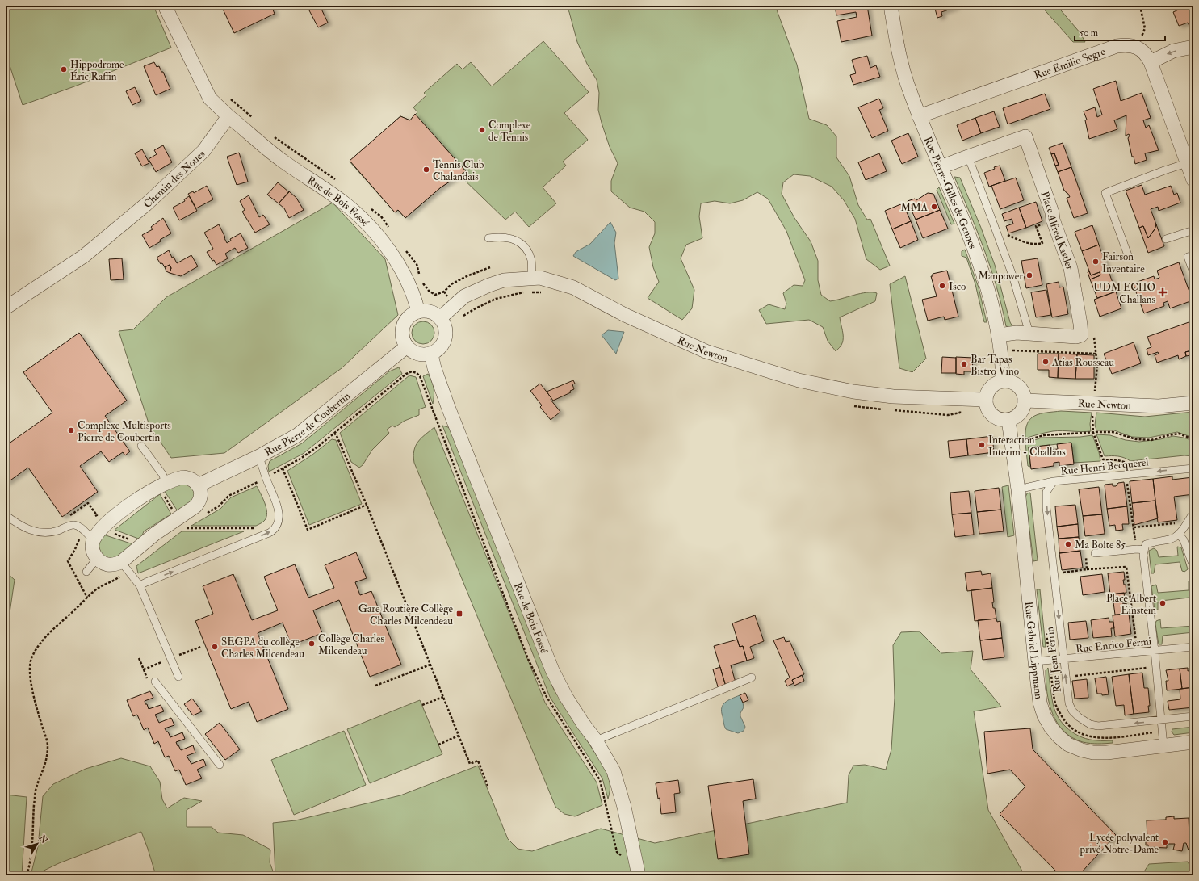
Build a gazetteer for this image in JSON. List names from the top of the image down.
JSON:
{
  "streets": {
    "street": [
      "Rue Emilio Segre",
      "Chemin des Noues",
      "Rue Pierre-Gilles de Gennes",
      "Rue de Bois Fossé",
      "Place Alfred Kastler",
      "Rue Newton",
      "Rue Pierre de Coubertin",
      "Rue Gabriel Lippmann"
    ],
    "lane": ["Rue Henri Becquerel", "Rue Enrico Fermi", "Rue Jean Perrin"]
  },
  "crossings": [
    ["Rue Emilio Segre", "Rue Pierre-Gilles de Gennes"],
    ["Chemin des Noues", "Rue de Bois Fossé"],
    ["Rue Pierre-Gilles de Gennes", "Place Alfred Kastler"],
    ["Rue Pierre-Gilles de Gennes", "Rue Newton"],
    ["Rue Pierre-Gilles de Gennes", "Rue Gabriel Lippmann"],
    ["Rue de Bois Fossé", "Rue Newton"],
    ["Rue de Bois Fossé", "Rue Pierre de Coubertin"],
    ["Rue Newton", "Rue Pierre de Coubertin"],
    ["Rue Newton", "Rue Gabriel Lippmann"],
    ["Rue Henri Becquerel", "Rue Gabriel Lippmann"],
    ["Rue Henri Becquerel", "Rue Jean Perrin"],
    ["Rue Enrico Fermi", "Rue Gabriel Lippmann"],
    ["Rue Enrico Fermi", "Rue Jean Perrin"]
  ],
  "one_way": ["Rue Henri Becquerel"],
  "places": {
    "other": [
      "Hippodrome Éric Raffin",
      "Complexe de Tennis",
      "Tennis Club Chalandais",
      "MMA",
      "Fairson Inventaire",
      "Manpower",
      "Isco",
      "Atias Rousseau",
      "Bar Tapas Bistro Vino",
      "Complexe Multisports Pierre de Coubertin",
      "Interaction Interim - Challans",
      "Ma Boîte 85",
      "Place Albert Einstein",
      "Collège Charles Milcendeau",
      "SEGPA du collège Charles Milcendeau",
      "Lycée polyvalent privé Notre-Dame"
    ],
    "health": ["UDM ECHO Challans"],
    "transit": ["Gare Routière Collège Charles Milcendeau"]
  },
  "scale_bar": "50 m",
  "north": "top right"
}
